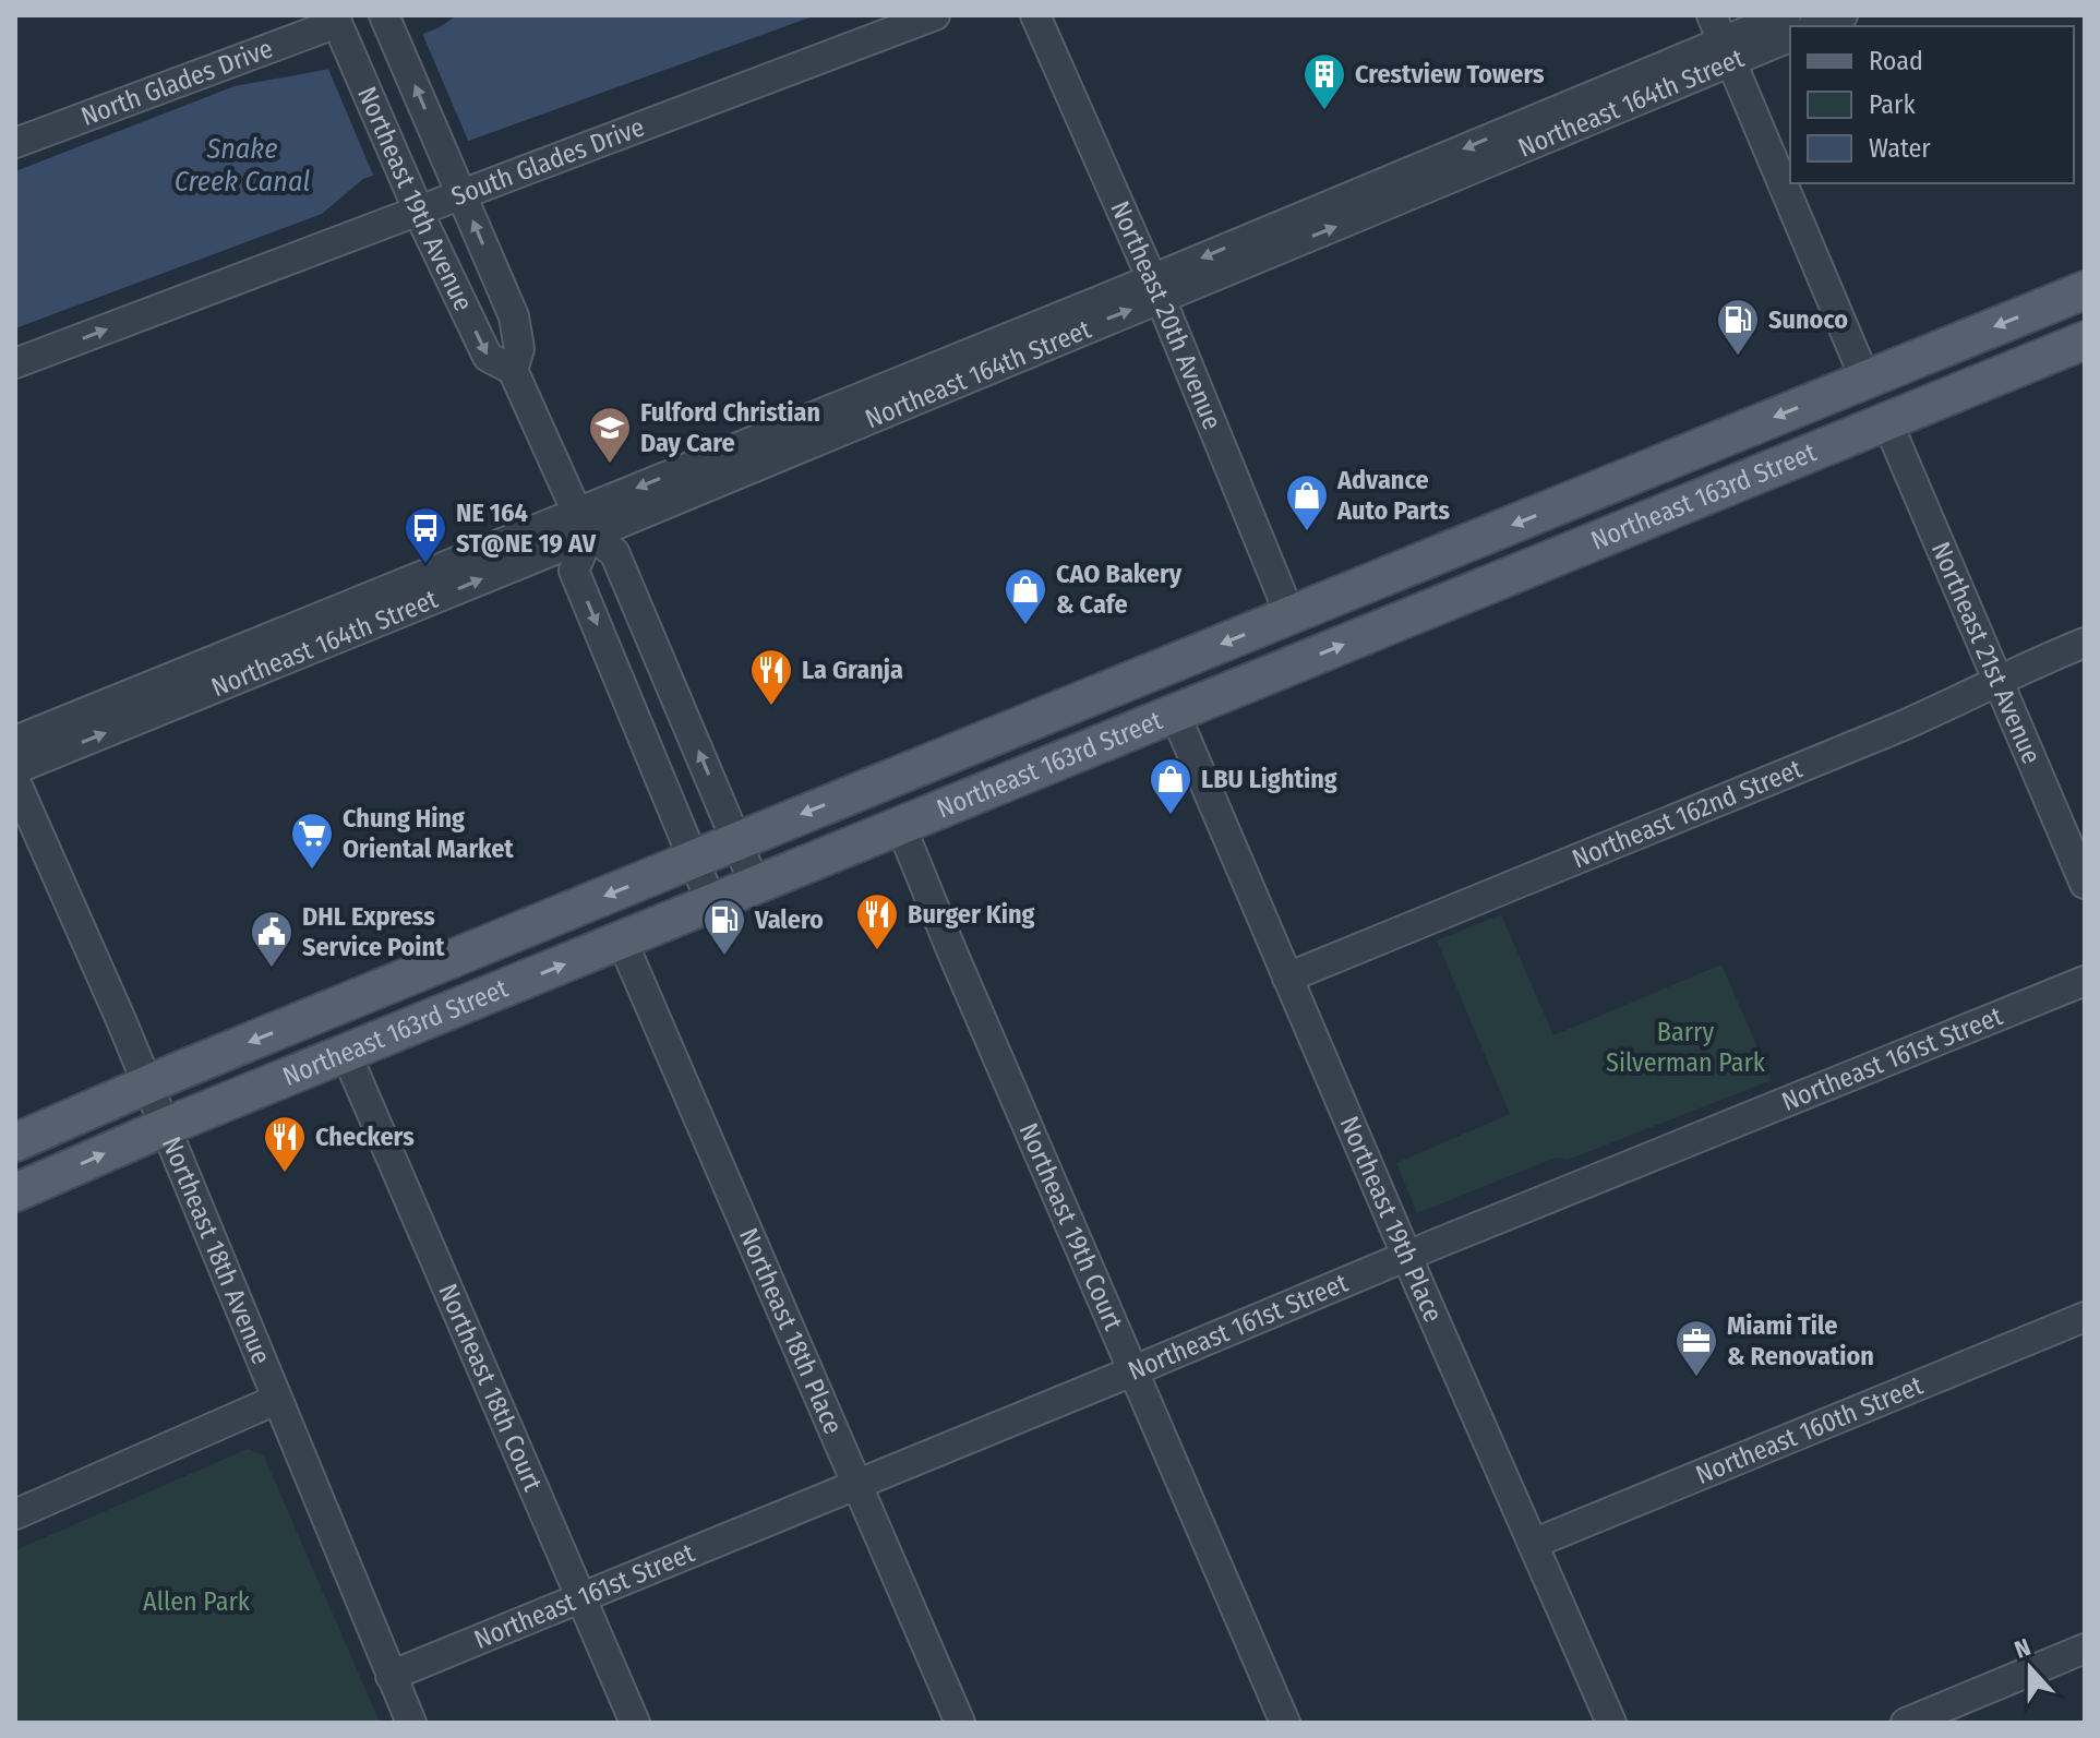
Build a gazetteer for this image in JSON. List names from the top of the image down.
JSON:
{
  "streets": {
    "main road": ["Northeast 163rd Street"],
    "street": [
      "North Glades Drive",
      "Northeast 164th Street",
      "South Glades Drive",
      "Northeast 19th Avenue",
      "Northeast 20th Avenue",
      "Northeast 21st Avenue",
      "Northeast 162nd Street",
      "Northeast 161st Street",
      "Northeast 19th Place",
      "Northeast 19th Court",
      "Northeast 18th Avenue",
      "Northeast 18th Place",
      "Northeast 18th Court",
      "Northeast 160th Street"
    ]
  },
  "crossings": [
    ["North Glades Drive", "Northeast 19th Avenue"],
    ["Northeast 164th Street", "Northeast 19th Avenue"],
    ["Northeast 164th Street", "Northeast 20th Avenue"],
    ["South Glades Drive", "Northeast 19th Avenue"],
    ["Northeast 19th Avenue", "Northeast 163rd Street"],
    ["Northeast 20th Avenue", "Northeast 163rd Street"],
    ["Northeast 163rd Street", "Northeast 21st Avenue"],
    ["Northeast 163rd Street", "Northeast 19th Place"],
    ["Northeast 163rd Street", "Northeast 19th Court"],
    ["Northeast 163rd Street", "Northeast 18th Avenue"],
    ["Northeast 163rd Street", "Northeast 18th Place"],
    ["Northeast 163rd Street", "Northeast 18th Court"],
    ["Northeast 21st Avenue", "Northeast 162nd Street"],
    ["Northeast 162nd Street", "Northeast 19th Place"],
    ["Northeast 161st Street", "Northeast 19th Place"],
    ["Northeast 161st Street", "Northeast 19th Court"],
    ["Northeast 161st Street", "Northeast 18th Avenue"],
    ["Northeast 161st Street", "Northeast 18th Place"],
    ["Northeast 161st Street", "Northeast 18th Court"],
    ["Northeast 19th Place", "Northeast 160th Street"]
  ],
  "one_way": ["South Glades Drive"],
  "water": ["Snake Creek Canal"],
  "parks": ["Barry Silverman Park", "Allen Park"],
  "places": {
    "building": ["Crestview Towers"],
    "fuel station": ["Sunoco", "Valero"],
    "school or university": ["Fulford Christian Day Care"],
    "shop": ["Advance Auto Parts", "CAO Bakery & Cafe", "LBU Lighting"],
    "bus stop": ["NE 164 ST@NE 19 AV"],
    "restaurant": ["La Granja", "Burger King", "Checkers"],
    "supermarket": ["Chung Hing Oriental Market"],
    "public building": ["DHL Express Service Point"],
    "office": ["Miami Tile & Renovation"]
  },
  "legend": ["Road", "Park", "Water"],
  "north": "top"
}
